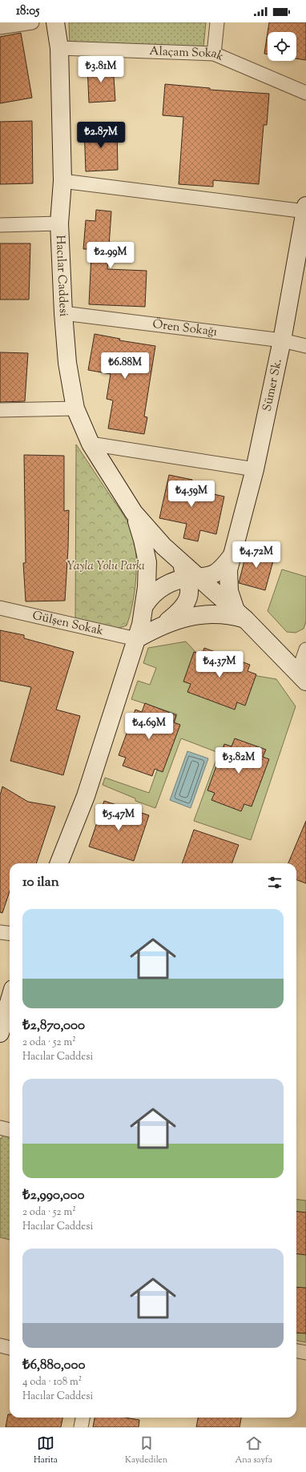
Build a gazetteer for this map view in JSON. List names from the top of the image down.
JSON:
{
  "streets": {
    "street": [
      "Alaçam Sokak",
      "Hacılar Caddesi",
      "Ören Sokağı",
      "Sümer Sk.",
      "Gülşen Sokak"
    ]
  },
  "crossings": [
    ["Alaçam Sokak", "Hacılar Caddesi"],
    ["Hacılar Caddesi", "Ören Sokağı"],
    ["Ören Sokağı", "Sümer Sk."]
  ],
  "parks": ["Yayla Yolu Parkı"],
  "page": {
    "status": "18:05",
    "price": [
      "₺3.81M",
      "₺2.87M",
      "₺2.99M",
      "₺6.88M",
      "₺4.59M",
      "₺4.72M",
      "₺4.37M",
      "₺4.69M",
      "₺3.82M",
      "₺5.47M"
    ],
    "heading": "10 ilan",
    "list": [
      {
        "name": "₺2,870,000",
        "note": "2 oda · 52 m² · Hacılar Caddesi"
      },
      {
        "name": "₺2,990,000",
        "note": "2 oda · 52 m² · Hacılar Caddesi"
      },
      {
        "name": "₺6,880,000",
        "note": "4 oda · 108 m² · Hacılar Caddesi"
      }
    ],
    "tabs": ["Harita", "Kaydedilen", "Ana sayfa"]
  }
}
